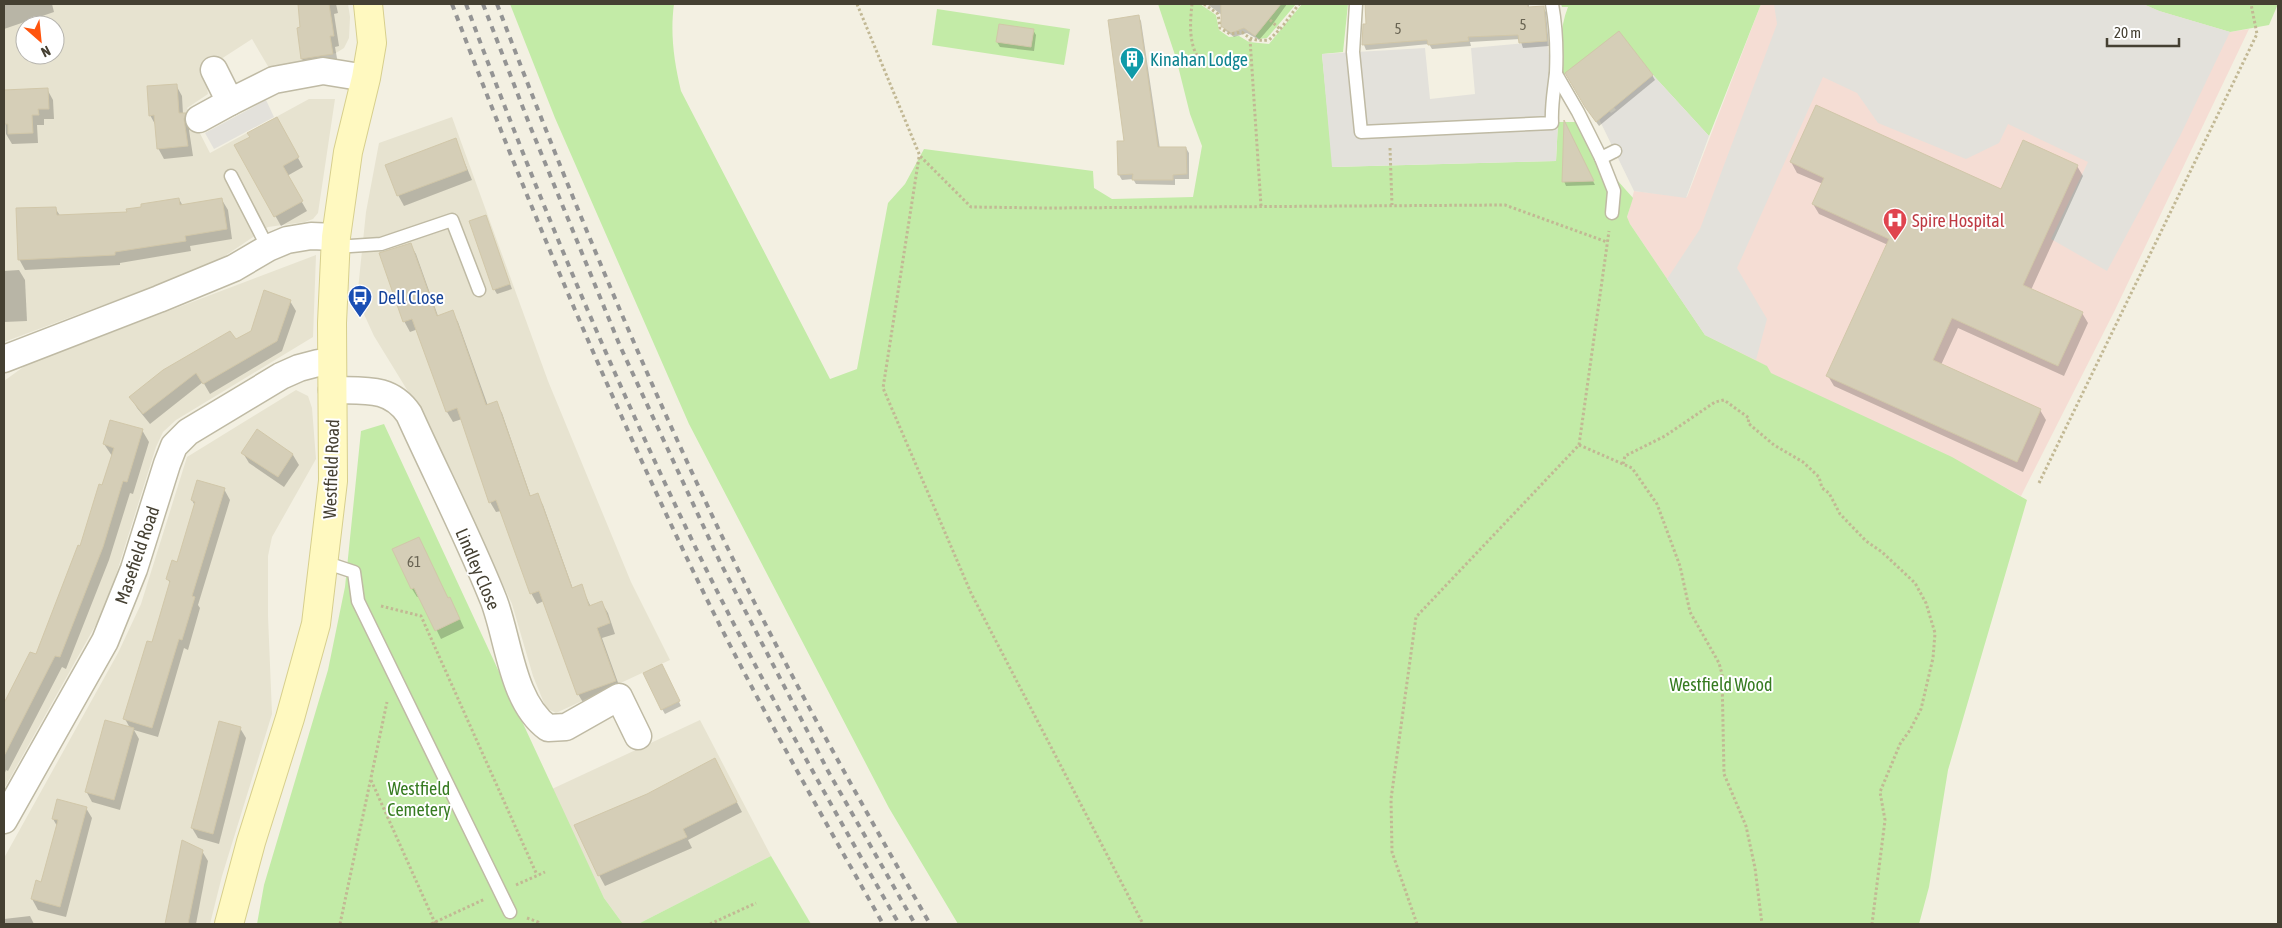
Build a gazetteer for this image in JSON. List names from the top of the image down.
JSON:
{
  "streets": {
    "street": ["Westfield Road", "Masefield Road", "Lindley Close"]
  },
  "crossings": [
    ["Westfield Road", "Masefield Road"],
    ["Westfield Road", "Lindley Close"]
  ],
  "parks": ["Westfield Wood", "Westfield Cemetery"],
  "places": {
    "building": ["Kinahan Lodge"],
    "hospital": ["Spire Hospital"],
    "bus stop": ["Dell Close"]
  },
  "house_numbers": ["5", "5", "61"],
  "scale_bar": "20 m",
  "north": "bottom right"
}
